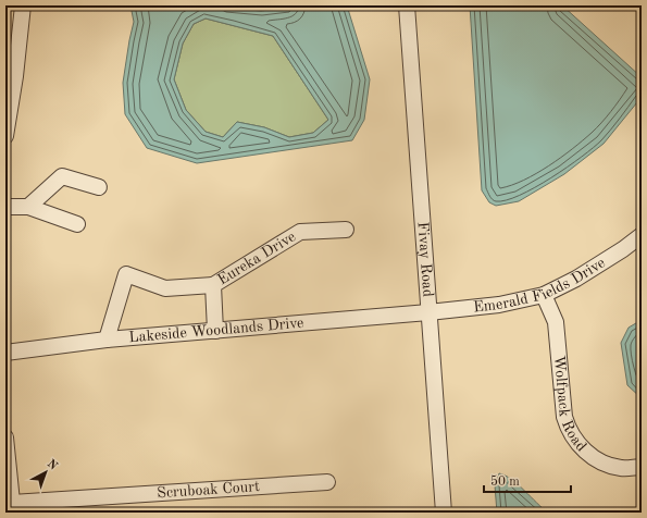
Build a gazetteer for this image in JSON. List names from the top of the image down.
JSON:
{
  "streets": {
    "street": [
      "Eureka Drive",
      "Fivay Road",
      "Emerald Fields Drive",
      "Lakeside Woodlands Drive",
      "Wolfpack Road",
      "Scruboak Court"
    ]
  },
  "crossings": [
    ["Eureka Drive", "Lakeside Woodlands Drive"],
    ["Fivay Road", "Emerald Fields Drive"],
    ["Fivay Road", "Lakeside Woodlands Drive"],
    ["Emerald Fields Drive", "Lakeside Woodlands Drive"],
    ["Emerald Fields Drive", "Wolfpack Road"]
  ],
  "scale_bar": "50 m",
  "north": "top right"
}
